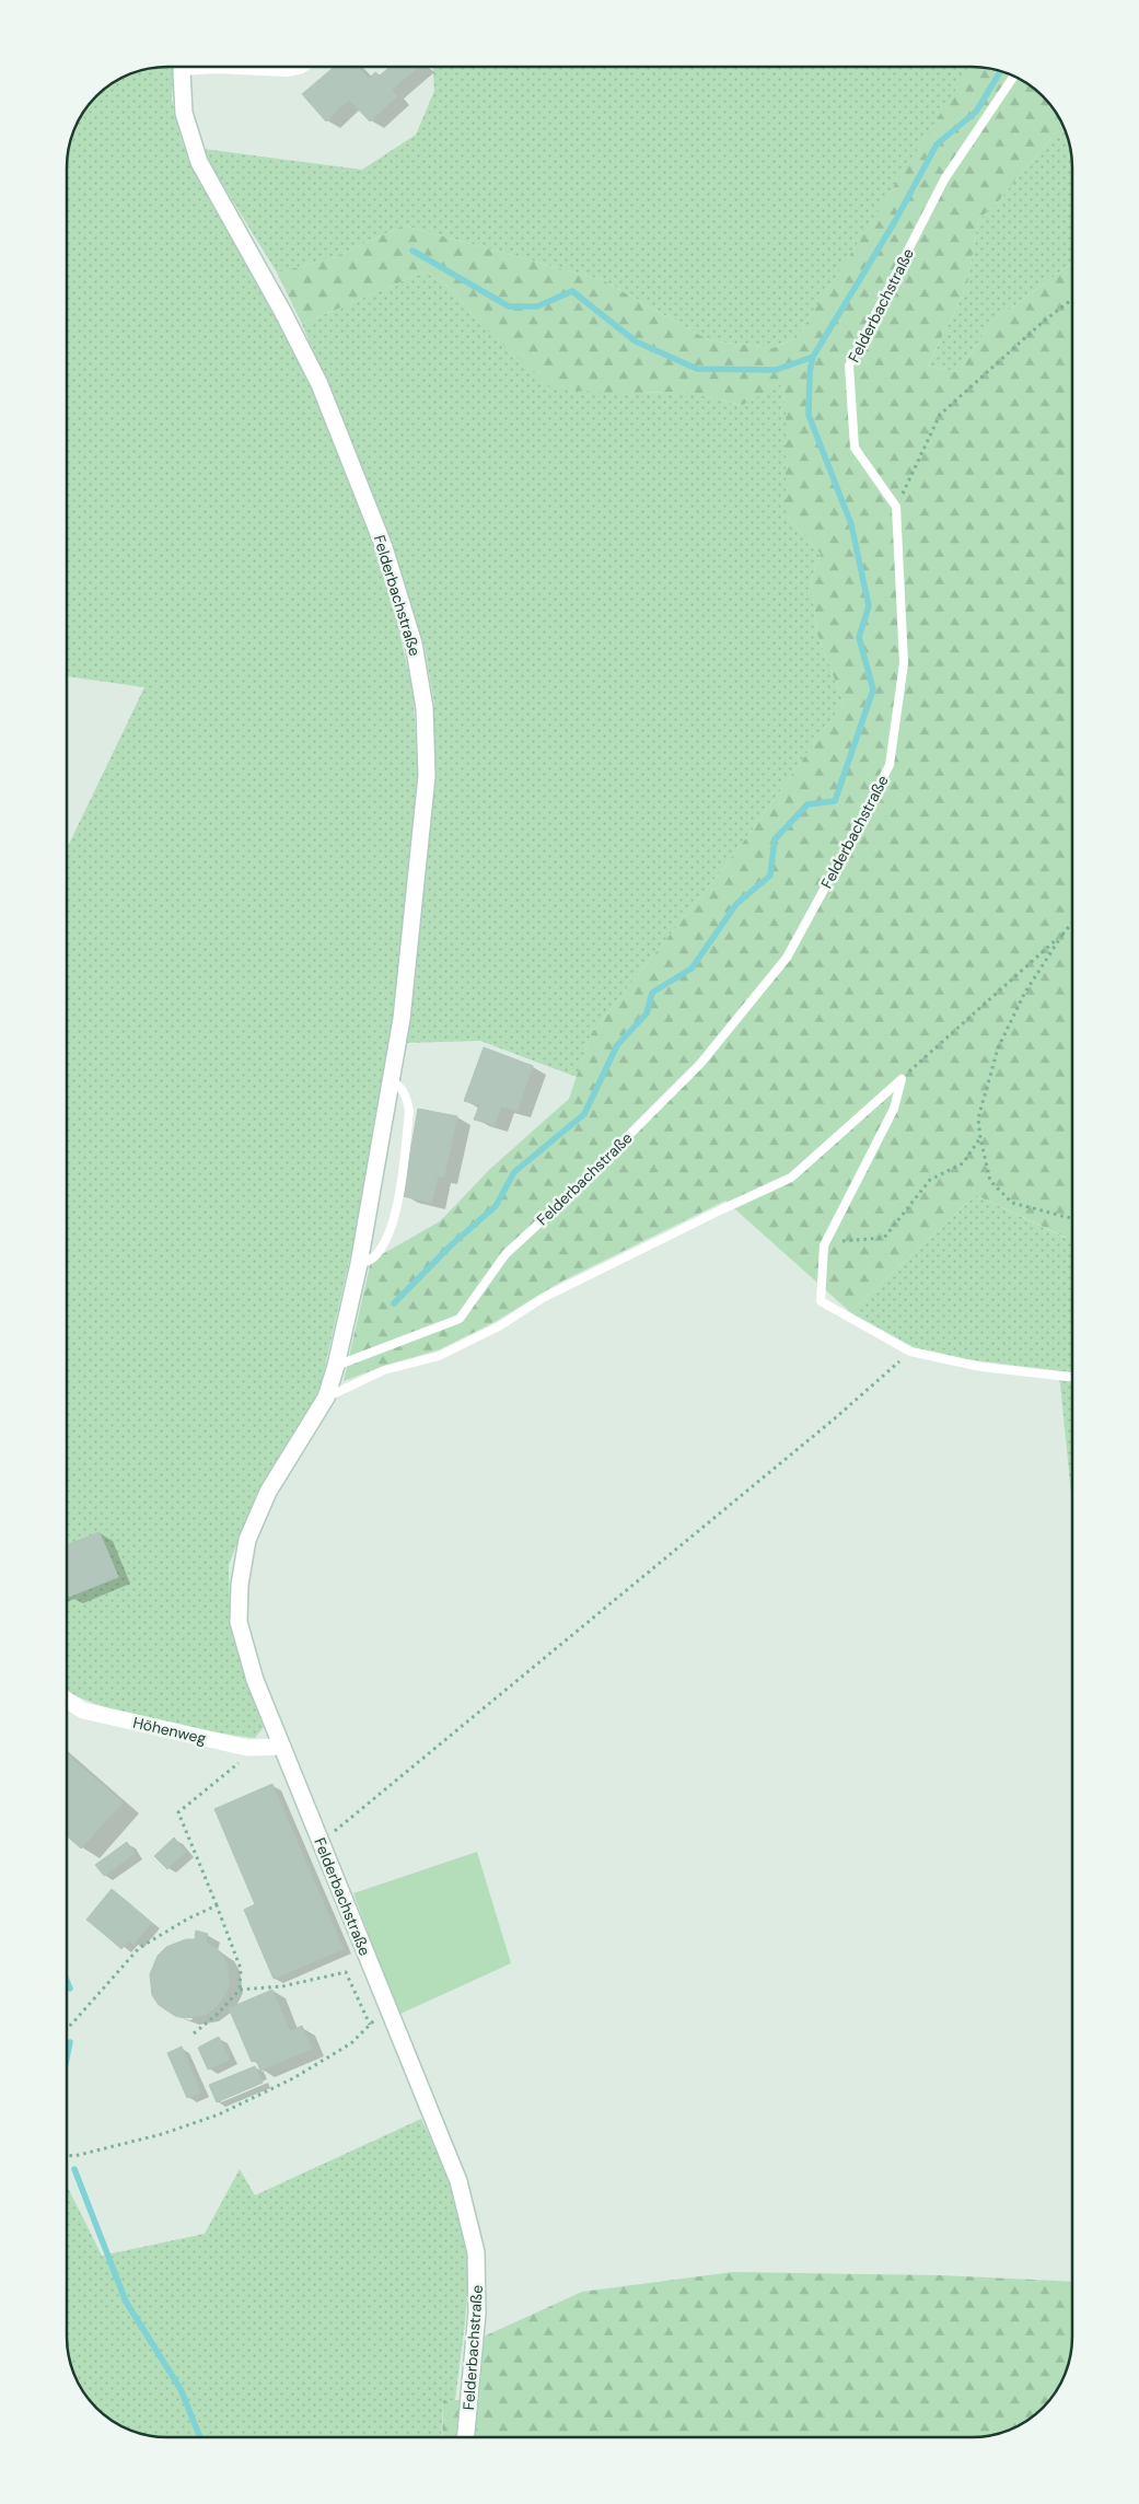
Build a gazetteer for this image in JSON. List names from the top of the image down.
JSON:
{
  "streets": {
    "street": ["Felderbachstraße", "Höhenweg"]
  },
  "crossings": [
    ["Felderbachstraße", "Höhenweg"]
  ]
}
